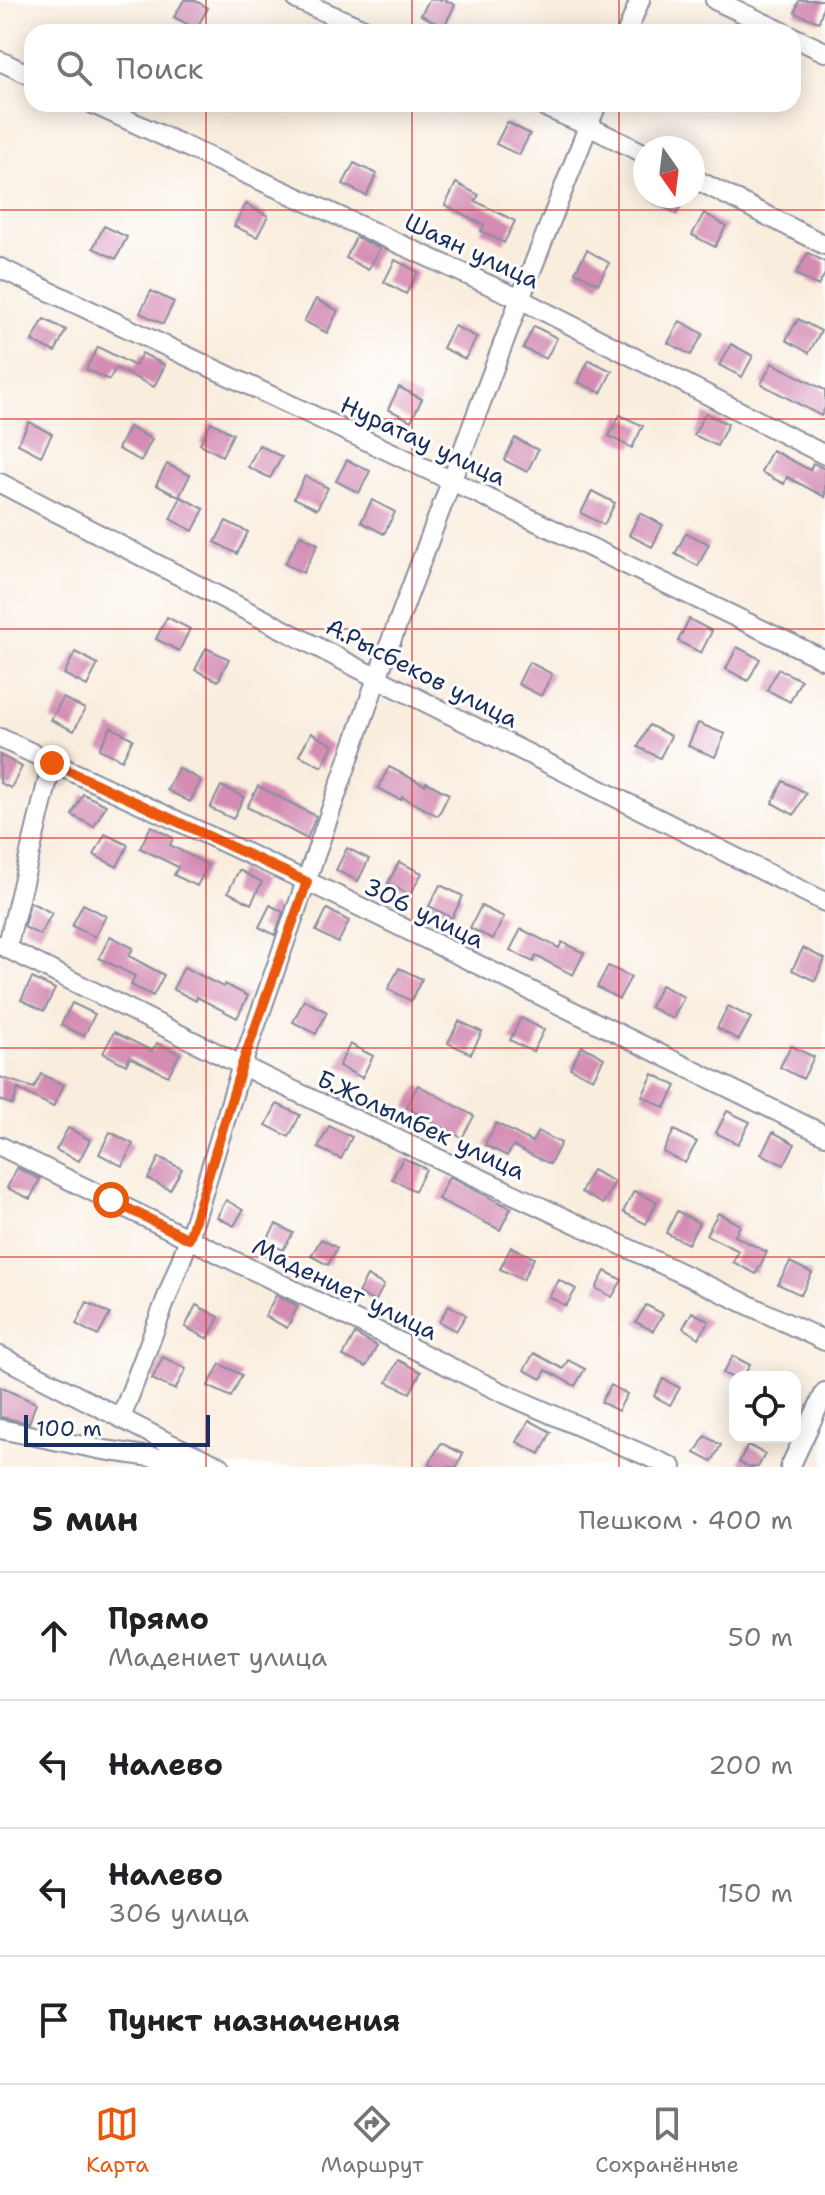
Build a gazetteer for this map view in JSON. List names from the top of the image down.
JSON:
{
  "streets": {
    "street": [
      "Шаян улица",
      "Нуратау улица",
      "А.Рысбеков улица",
      "306 улица",
      "Б.Жолымбек улица",
      "Мадениет улица"
    ]
  },
  "scale_bar": "100 m",
  "north": "bottom",
  "page": {
    "search": "Поиск",
    "scale": "100 m",
    "heading": ["5 мин", "Пешком · 400 m"],
    "list": [
      ["Прямо", "Мадениет улица", "50 m"],
      ["Налево", "200 m"],
      ["Налево", "306 улица", "150 m"],
      "Пункт назначения"
    ],
    "nav": ["Карта", "Маршрут", "Сохранённые"]
  }
}
